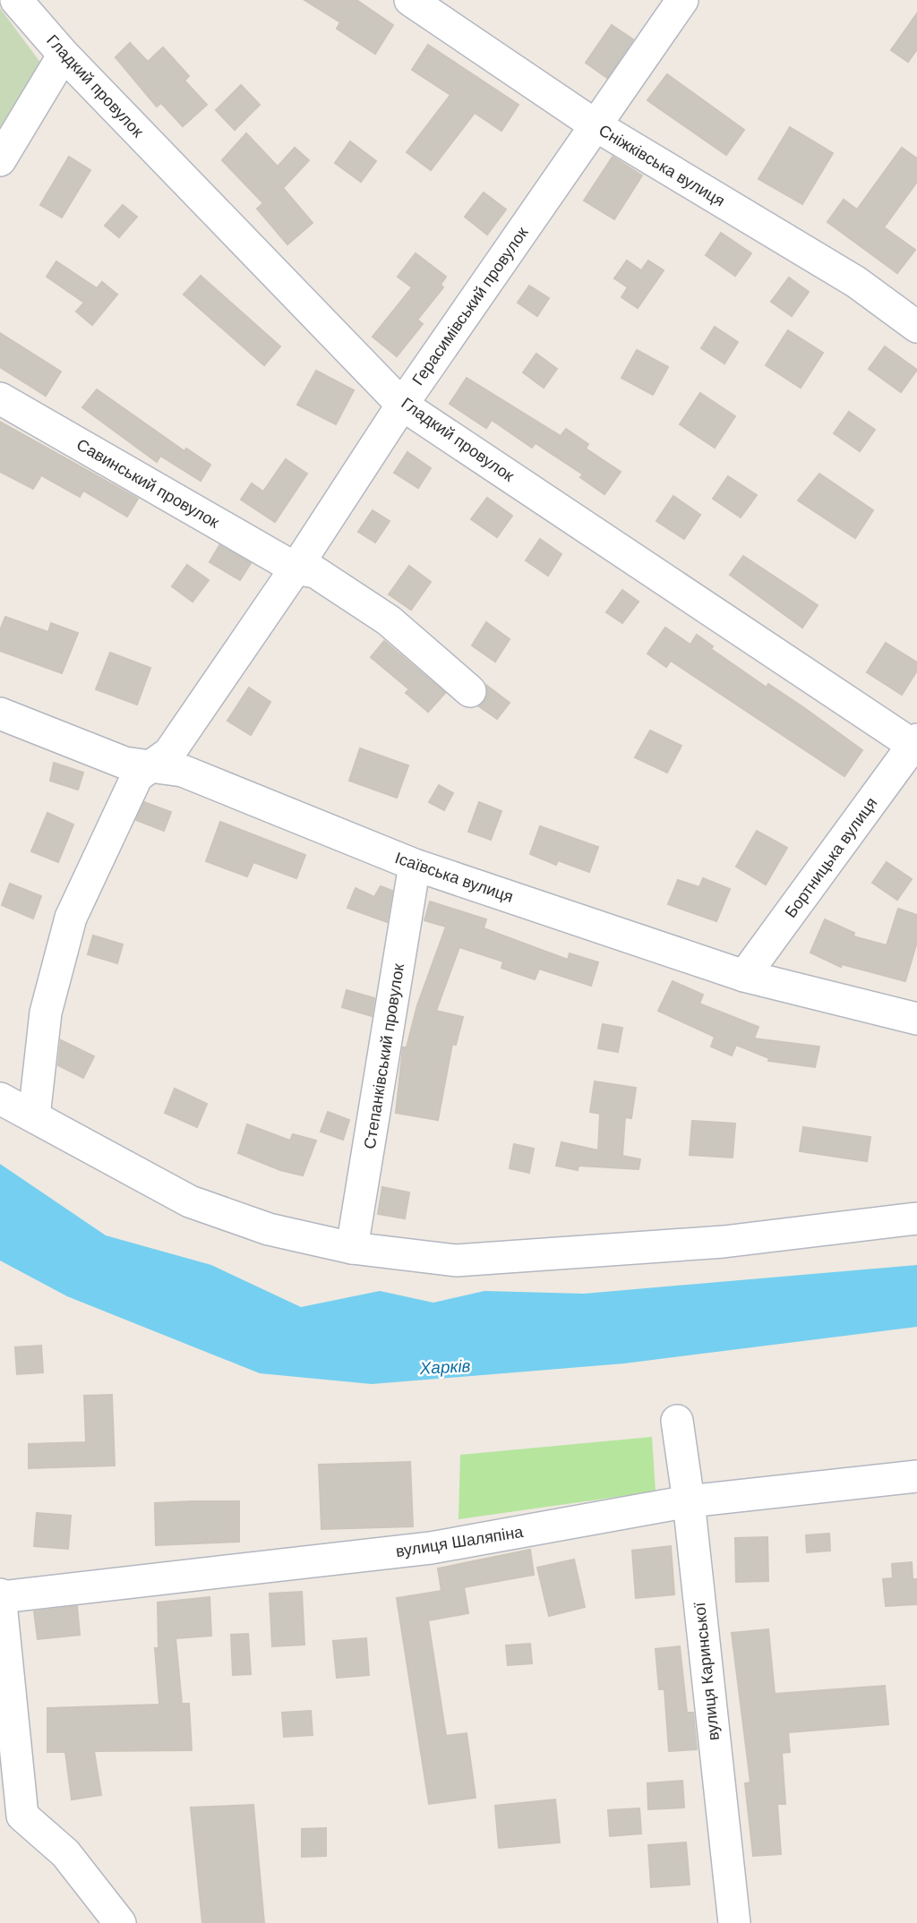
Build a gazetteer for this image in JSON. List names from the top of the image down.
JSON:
{
  "streets": {
    "street": [
      "Гладкий провулок",
      "Сніжківська вулиця",
      "Герасимівський провулок",
      "Савинський провулок",
      "Бортницька вулиця",
      "Ісаївська вулиця",
      "Степанківський провулок",
      "вулиця Шаляпіна",
      "вулиця Каринської"
    ]
  },
  "crossings": [
    ["Гладкий провулок", "Герасимівський провулок"],
    ["Гладкий провулок", "Бортницька вулиця"],
    ["Сніжківська вулиця", "Герасимівський провулок"],
    ["Герасимівський провулок", "Савинський провулок"],
    ["Герасимівський провулок", "Ісаївська вулиця"],
    ["Бортницька вулиця", "Ісаївська вулиця"],
    ["Ісаївська вулиця", "Степанківський провулок"],
    ["вулиця Шаляпіна", "вулиця Каринської"]
  ],
  "water": ["Харків"]
}
